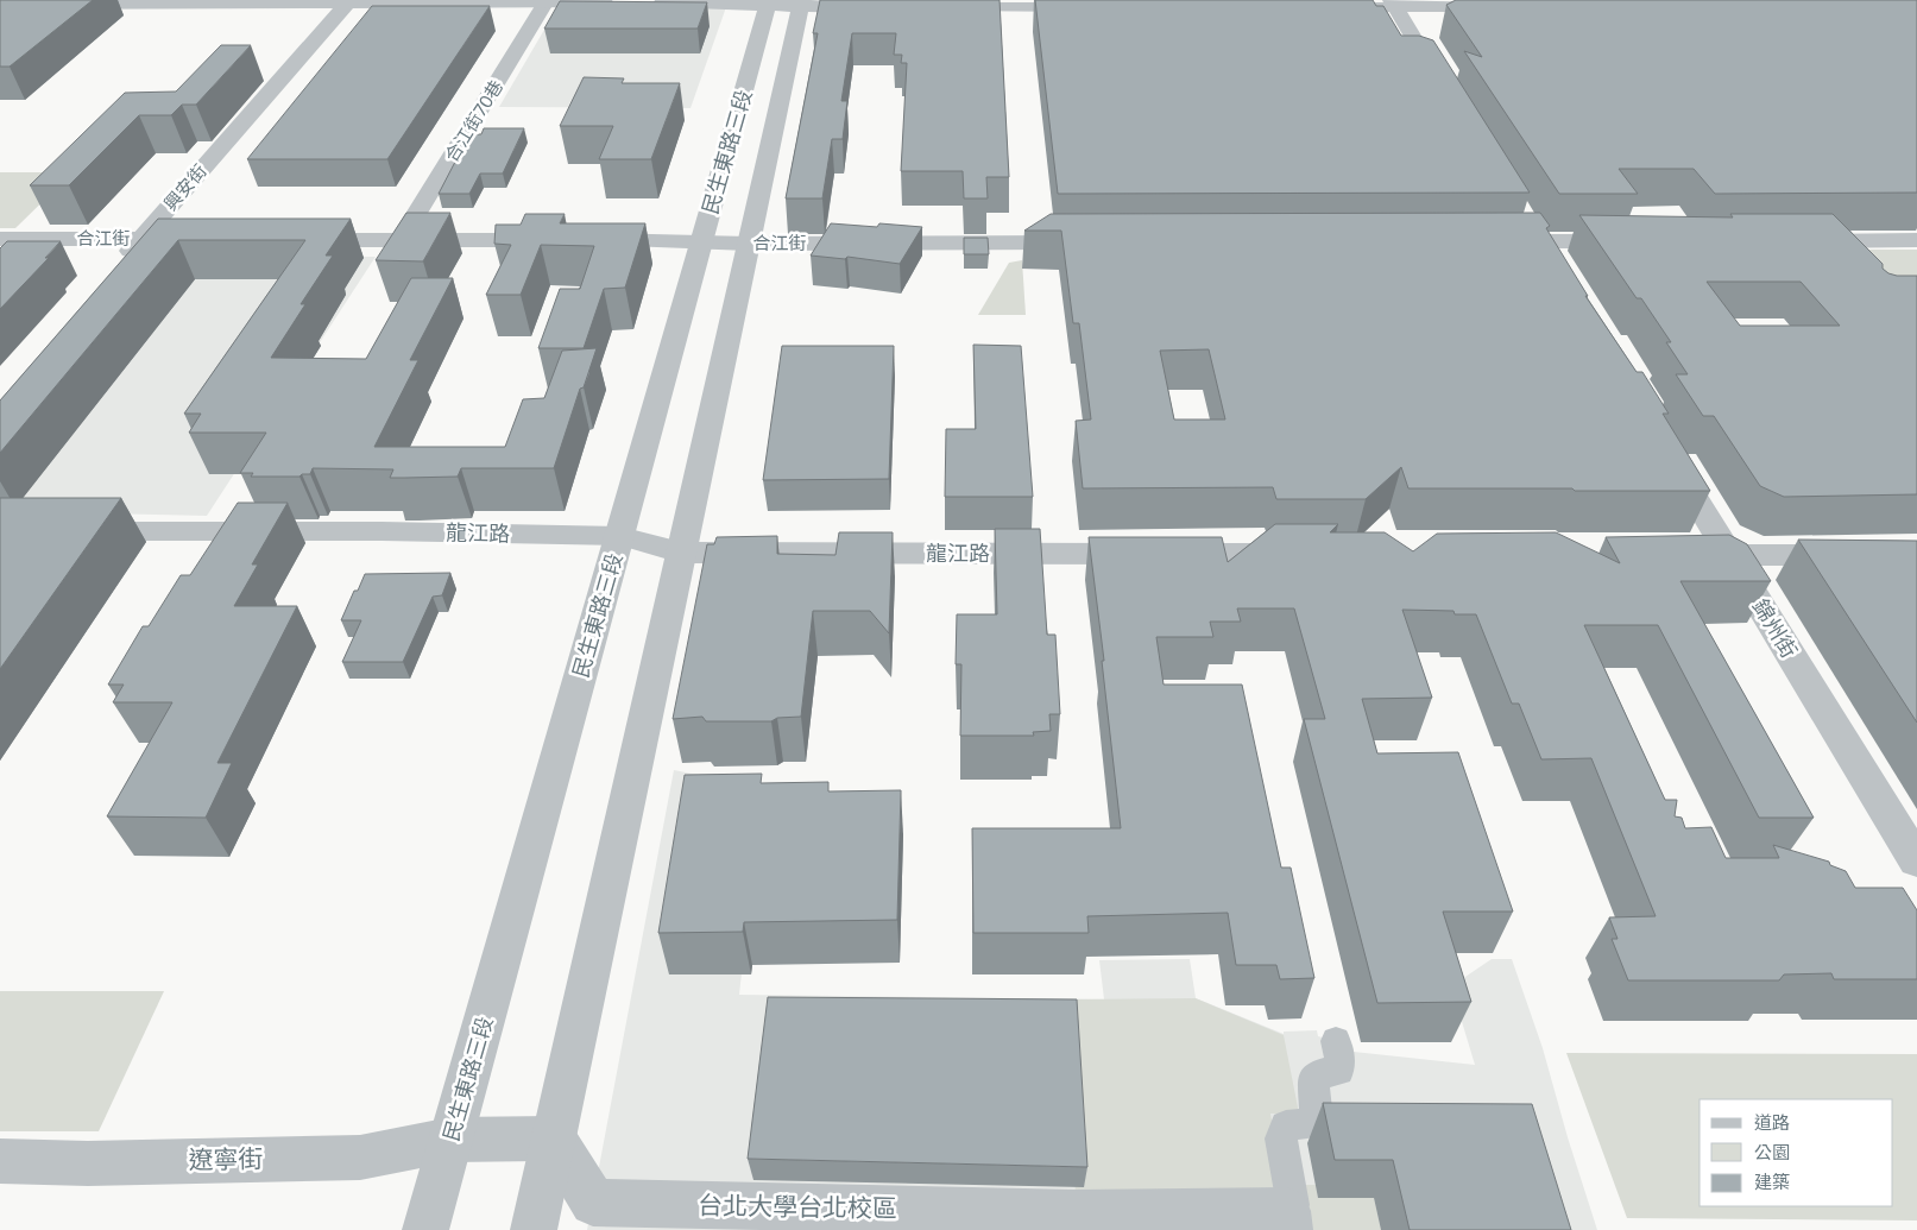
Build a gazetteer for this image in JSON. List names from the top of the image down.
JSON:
{
  "streets": {
    "street": [
      "合江街70巷",
      "民生東路三段",
      "興安街",
      "合江街",
      "龍江路",
      "錦州街",
      "遼寧街",
      "台北大學台北校區"
    ]
  },
  "crossings": [
    ["合江街70巷", "合江街"],
    ["民生東路三段", "合江街"],
    ["民生東路三段", "龍江路"],
    ["民生東路三段", "遼寧街"],
    ["民生東路三段", "台北大學台北校區"],
    ["興安街", "合江街"]
  ],
  "legend": ["道路", "公園", "建築"]
}
